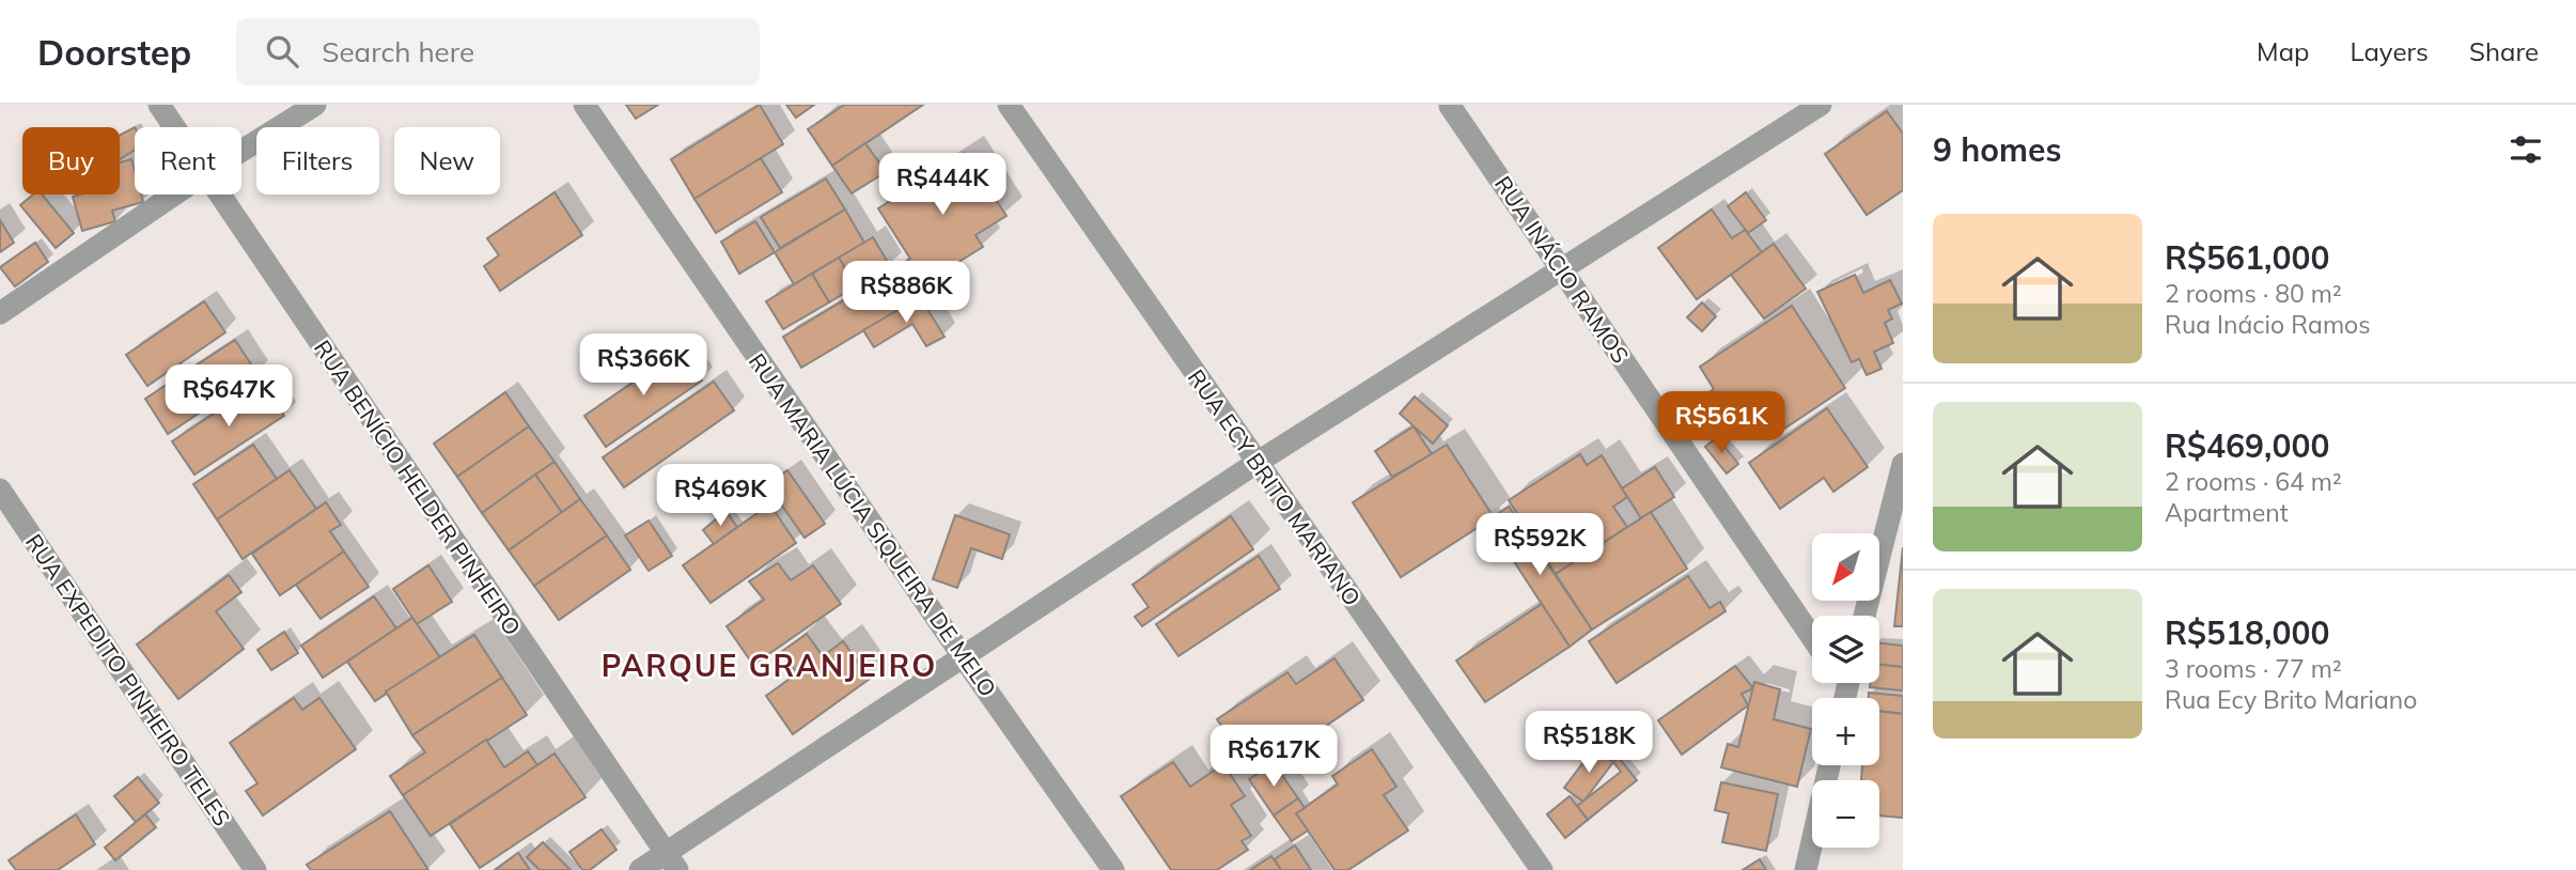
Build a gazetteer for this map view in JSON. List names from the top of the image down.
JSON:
{
  "streets": {
    "street": [
      "RUA INÁCIO RAMOS",
      "RUA BENÍCIO HELDER PINHEIRO",
      "RUA ECY BRITO MARIANO",
      "RUA MARIA LÚCIA SIQUEIRA DE MELO",
      "RUA EXPEDITO PINHEIRO TELES"
    ]
  },
  "districts": ["PARQUE GRANJEIRO"],
  "north": "bottom left",
  "page": {
    "header": "Doorstep",
    "search": "Search here",
    "nav": ["Map", "Layers", "Share"],
    "heading": "9 homes",
    "chip": [
      "Buy",
      "Rent",
      "Filters",
      "New"
    ],
    "price": [
      "R$444K",
      "R$886K",
      "R$366K",
      "R$647K",
      "R$561K",
      "R$469K",
      "R$592K",
      "R$518K",
      "R$617K"
    ],
    "list": [
      {
        "name": "R$561,000",
        "note": "2 rooms · 80 m² · Rua Inácio Ramos"
      },
      {
        "name": "R$469,000",
        "note": "2 rooms · 64 m² · Apartment"
      },
      {
        "name": "R$518,000",
        "note": "3 rooms · 77 m² · Rua Ecy Brito Mariano"
      }
    ],
    "map_buttons": ["+", "−"]
  }
}
